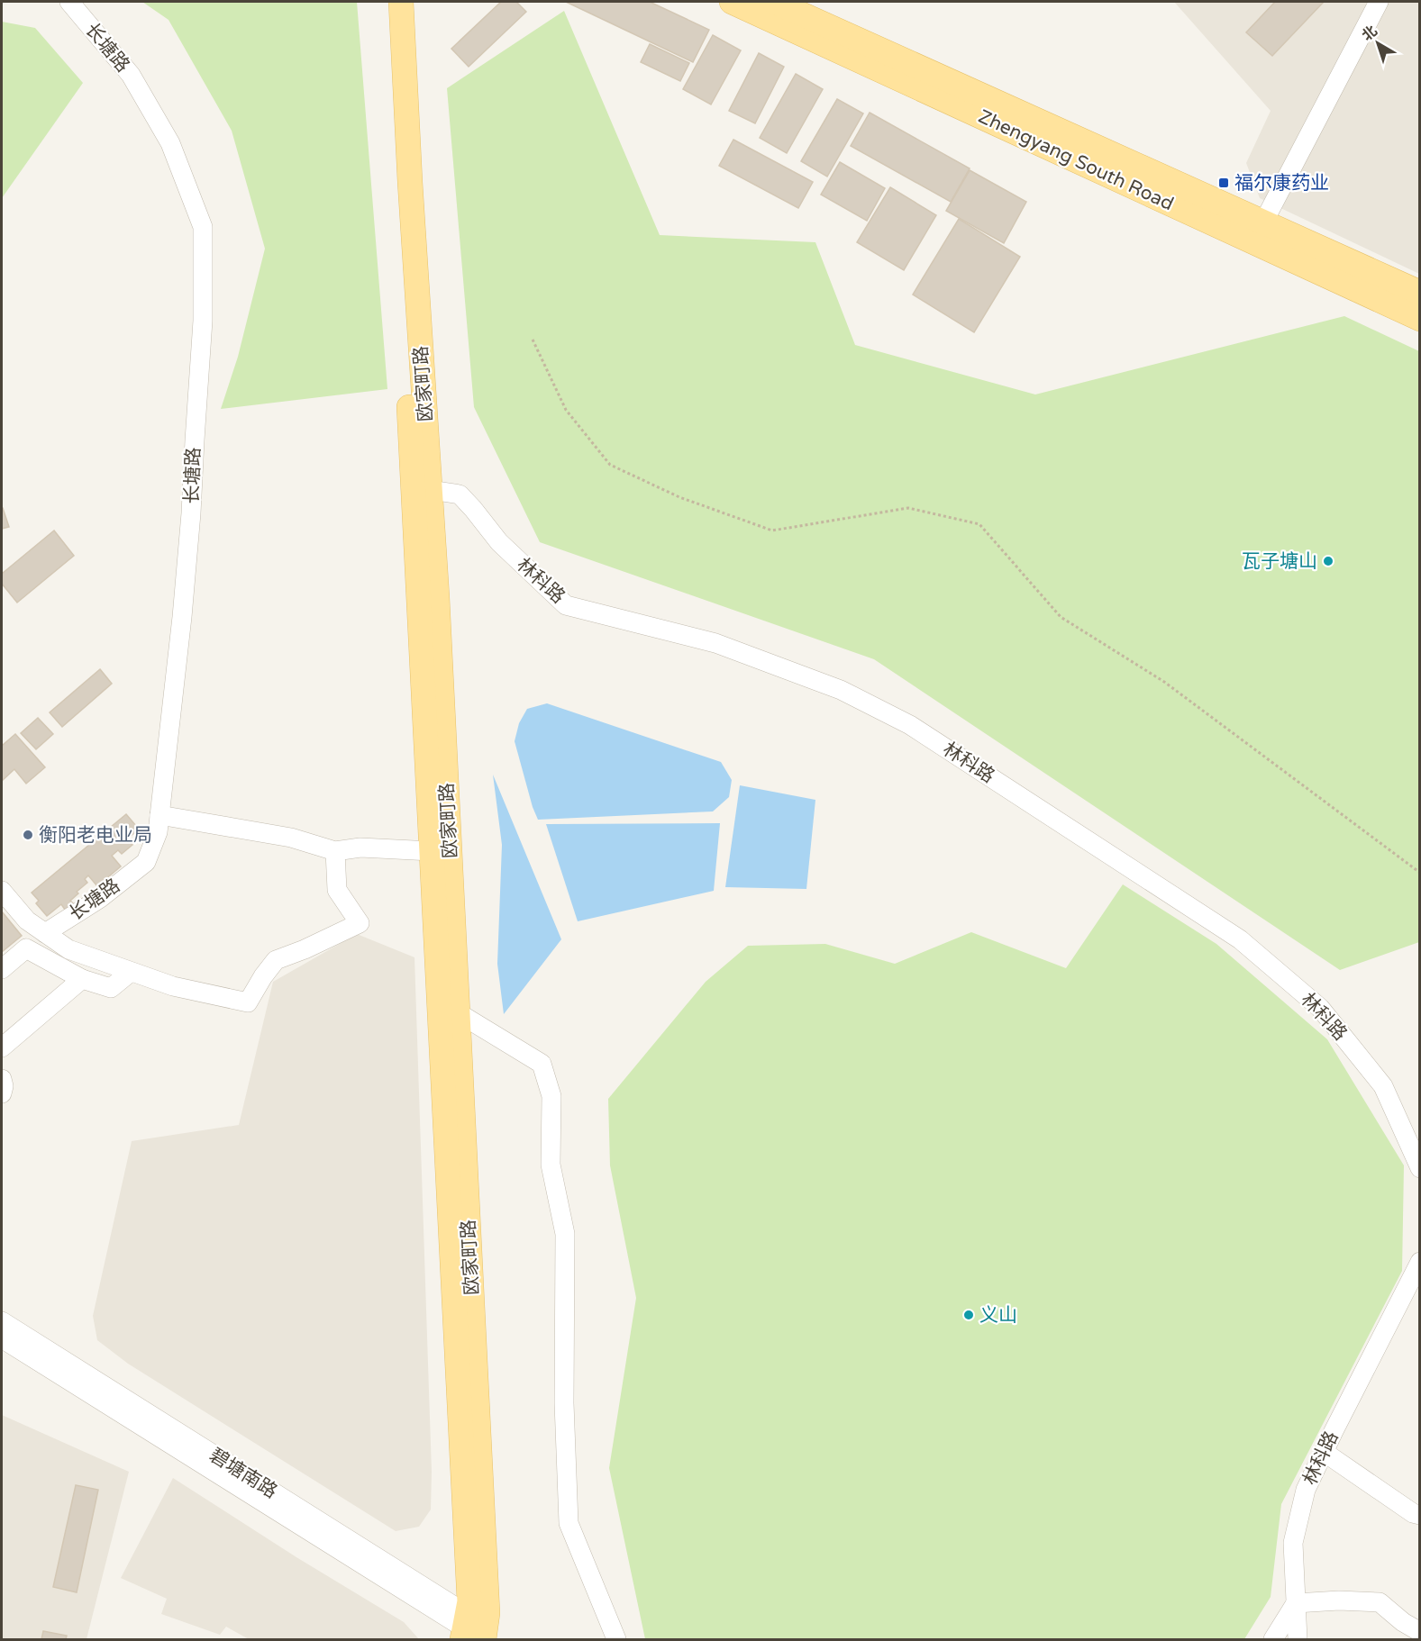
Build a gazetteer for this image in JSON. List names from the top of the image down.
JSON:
{
  "streets": {
    "main road": ["Zhengyang South Road", "欧家町路"],
    "street": ["长塘路", "林科路", "碧塘南路"]
  },
  "crossings": [
    ["欧家町路", "林科路"],
    ["欧家町路", "碧塘南路"]
  ],
  "places": {
    "transit": ["福尔康药业"],
    "other": ["瓦子塘山", "衡阳老电业局", "义山"]
  },
  "north": "top left"
}
